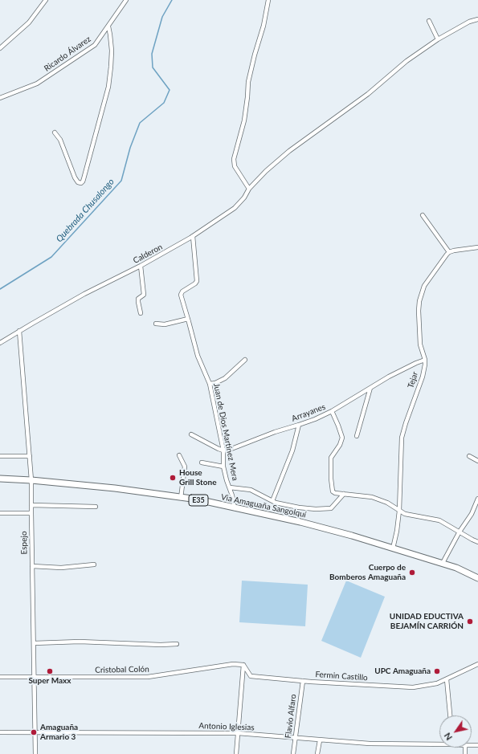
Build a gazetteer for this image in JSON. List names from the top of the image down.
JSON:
{
  "streets": {
    "highway": ["E35", "Via Amaguaña Sangolquí"],
    "street": [
      "Ricardo Álvarez",
      "Calderon",
      "Tejar",
      "Arrayanes",
      "Juan de Dios Martínez Mera",
      "Espejo",
      "Cristobal Colón",
      "Fermin Castillo",
      "Flavio Alfaro",
      "Antonio Iglesias"
    ]
  },
  "crossings": [
    ["Calderon", "Juan de Dios Martínez Mera"],
    ["Calderon", "Espejo"],
    ["Tejar", "Arrayanes"],
    ["Tejar", "Via Amaguaña Sangolquí"],
    ["Arrayanes", "Juan de Dios Martínez Mera"],
    ["Juan de Dios Martínez Mera", "Via Amaguaña Sangolquí"],
    ["Via Amaguaña Sangolquí", "Espejo"],
    ["Espejo", "Cristobal Colón"],
    ["Espejo", "Antonio Iglesias"],
    ["Fermin Castillo", "Flavio Alfaro"],
    ["Flavio Alfaro", "Antonio Iglesias"]
  ],
  "water": ["Quebrada Chusalongo"],
  "places": [
    "House Grill Stone",
    "Cuerpo de Bomberos Amaguaña",
    "UNIDAD EDUCTIVA BEJAMÍN CARRIÓN",
    "Super Maxx",
    "UPC Amaguaña",
    "Amaguaña Armario 3"
  ],
  "north": "bottom left"
}
